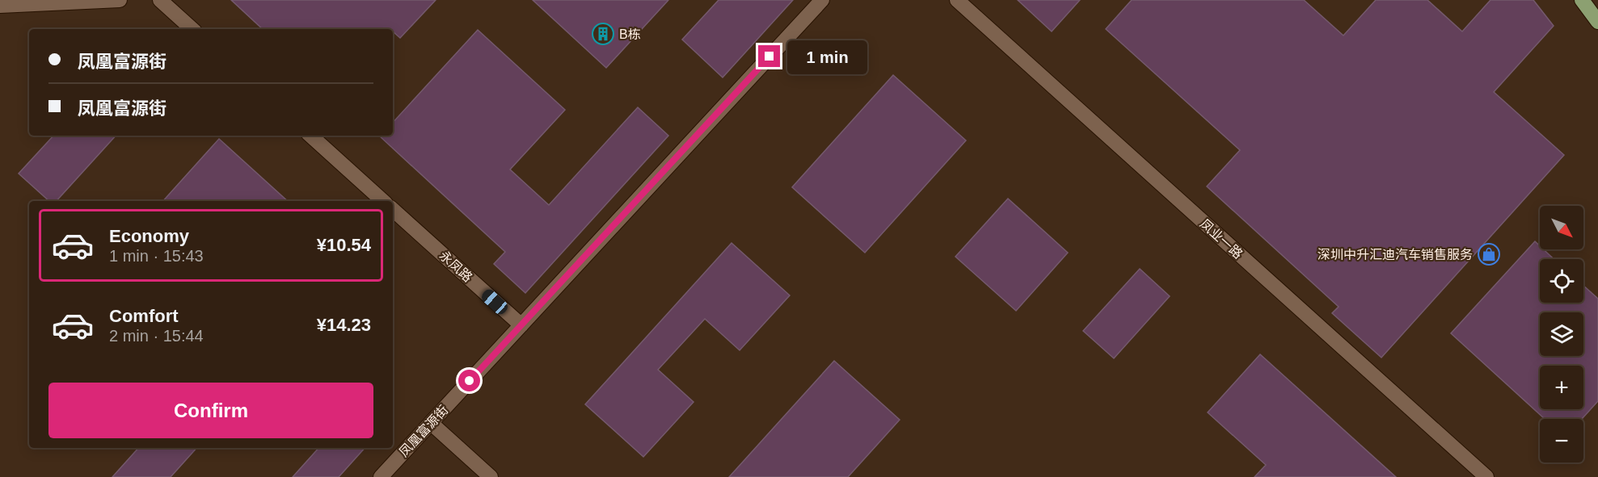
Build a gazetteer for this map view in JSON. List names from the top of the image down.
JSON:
{
  "streets": {
    "street": ["凤业一路", "永凤路", "凤凰富源街"]
  },
  "crossings": [
    ["永凤路", "凤凰富源街"]
  ],
  "places": {
    "building": ["B栋"],
    "shop": ["深圳中升汇迪汽车销售服务"]
  },
  "north": "bottom right",
  "page": {
    "banner": ["凤凰富源街", "凤凰富源街"],
    "bubble": "1 min",
    "map_buttons": ["+", "−"],
    "list": [
      {
        "name": "Economy",
        "note": "1 min · 15:43",
        "value": "¥10.54"
      },
      {
        "name": "Comfort",
        "note": "2 min · 15:44",
        "value": "¥14.23"
      }
    ],
    "buttons": "Confirm"
  }
}
